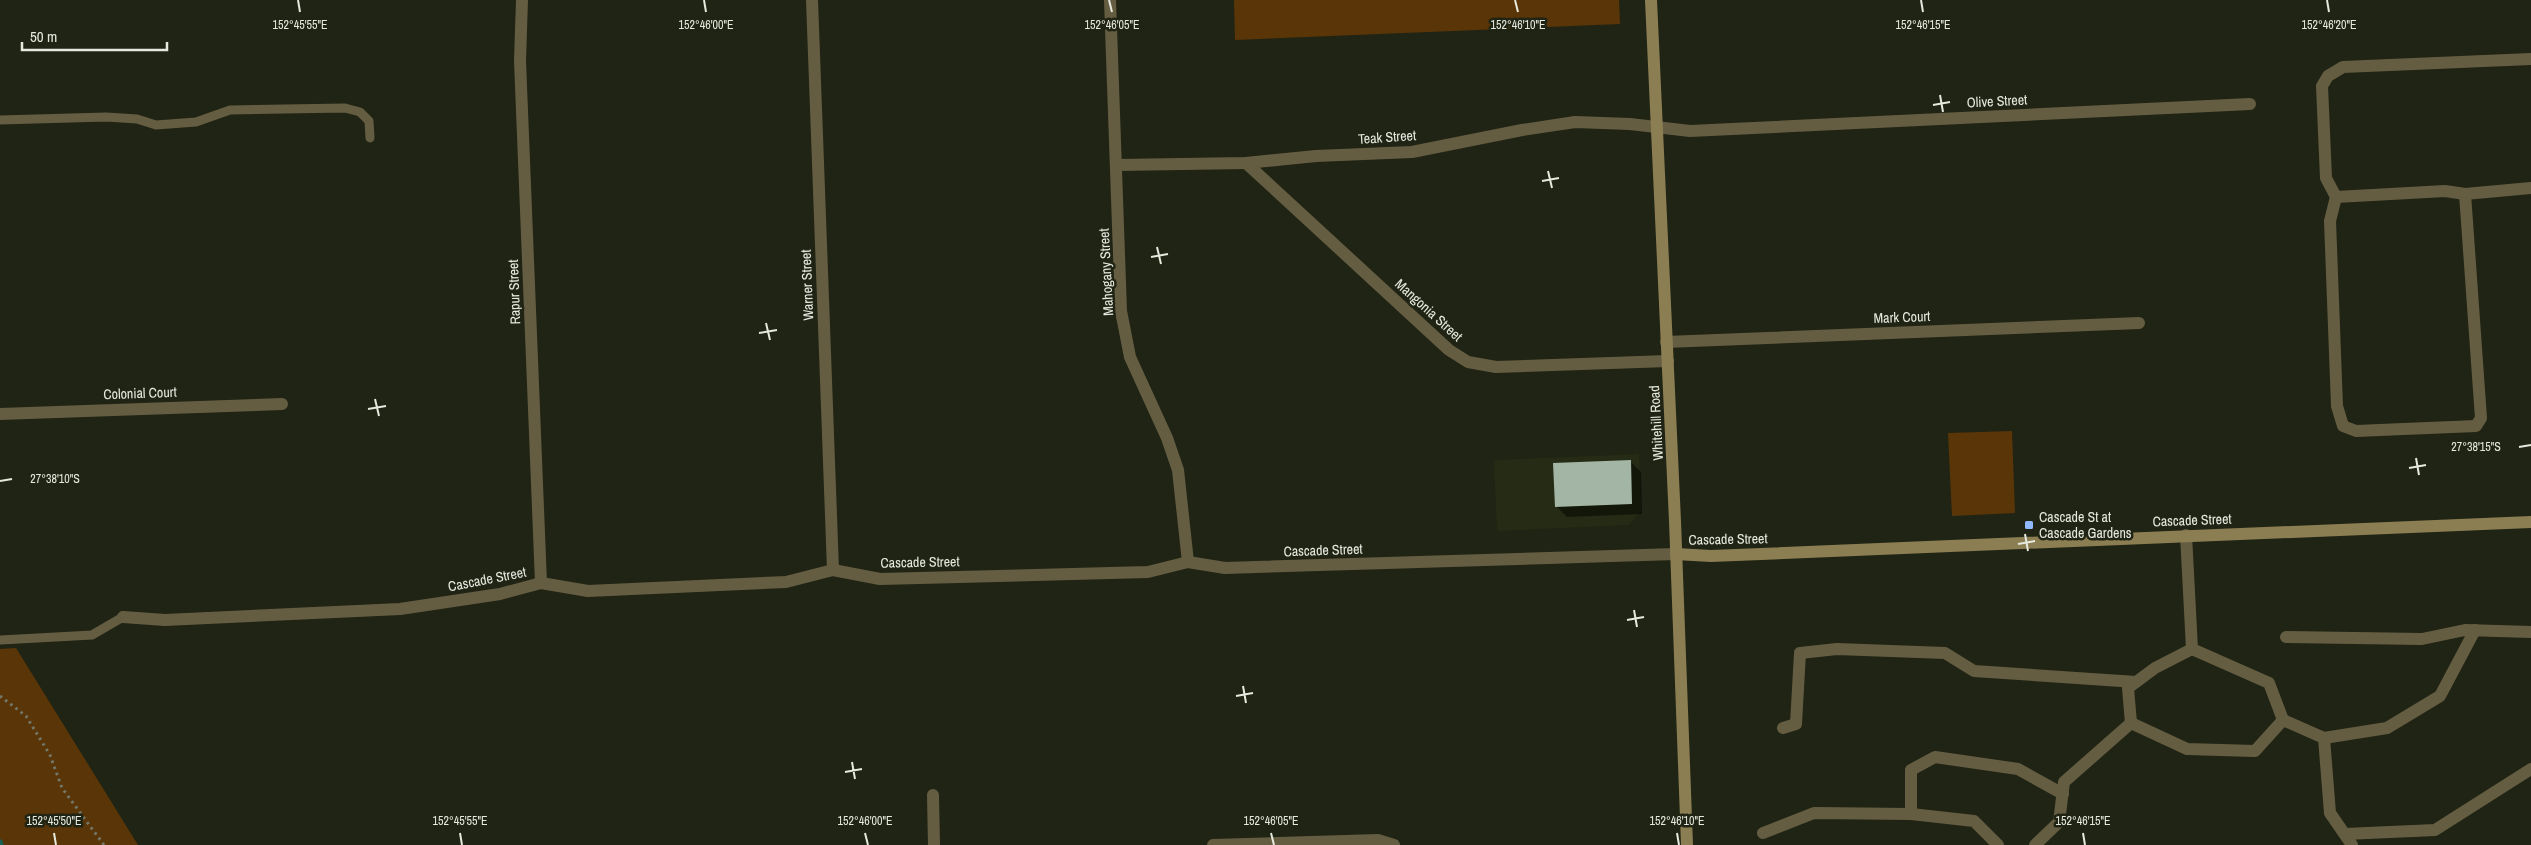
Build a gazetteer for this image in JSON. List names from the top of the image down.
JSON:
{
  "streets": {
    "street": [
      "Olive Street",
      "Teak Street",
      "Mahogany Street",
      "Warner Street",
      "Rapur Street",
      "Mangonia Street",
      "Mark Court",
      "Colonial Court",
      "Whitehill Road",
      "Cascade Street"
    ]
  },
  "crossings": [
    ["Olive Street", "Teak Street"],
    ["Olive Street", "Whitehill Road"],
    ["Teak Street", "Mahogany Street"],
    ["Teak Street", "Mangonia Street"],
    ["Teak Street", "Whitehill Road"],
    ["Mahogany Street", "Cascade Street"],
    ["Warner Street", "Cascade Street"],
    ["Rapur Street", "Cascade Street"],
    ["Mangonia Street", "Whitehill Road"],
    ["Mark Court", "Whitehill Road"],
    ["Whitehill Road", "Cascade Street"]
  ],
  "places": {
    "transit": ["Cascade St at Cascade Gardens"]
  },
  "scale_bar": "50 m",
  "coordinates": [
    "152°45'55\"E",
    "152°46'00\"E",
    "152°46'05\"E",
    "152°46'10\"E",
    "152°46'15\"E",
    "152°46'20\"E",
    "27°38'15\"S",
    "27°38'10\"S",
    "152°45'50\"E"
  ]
}
